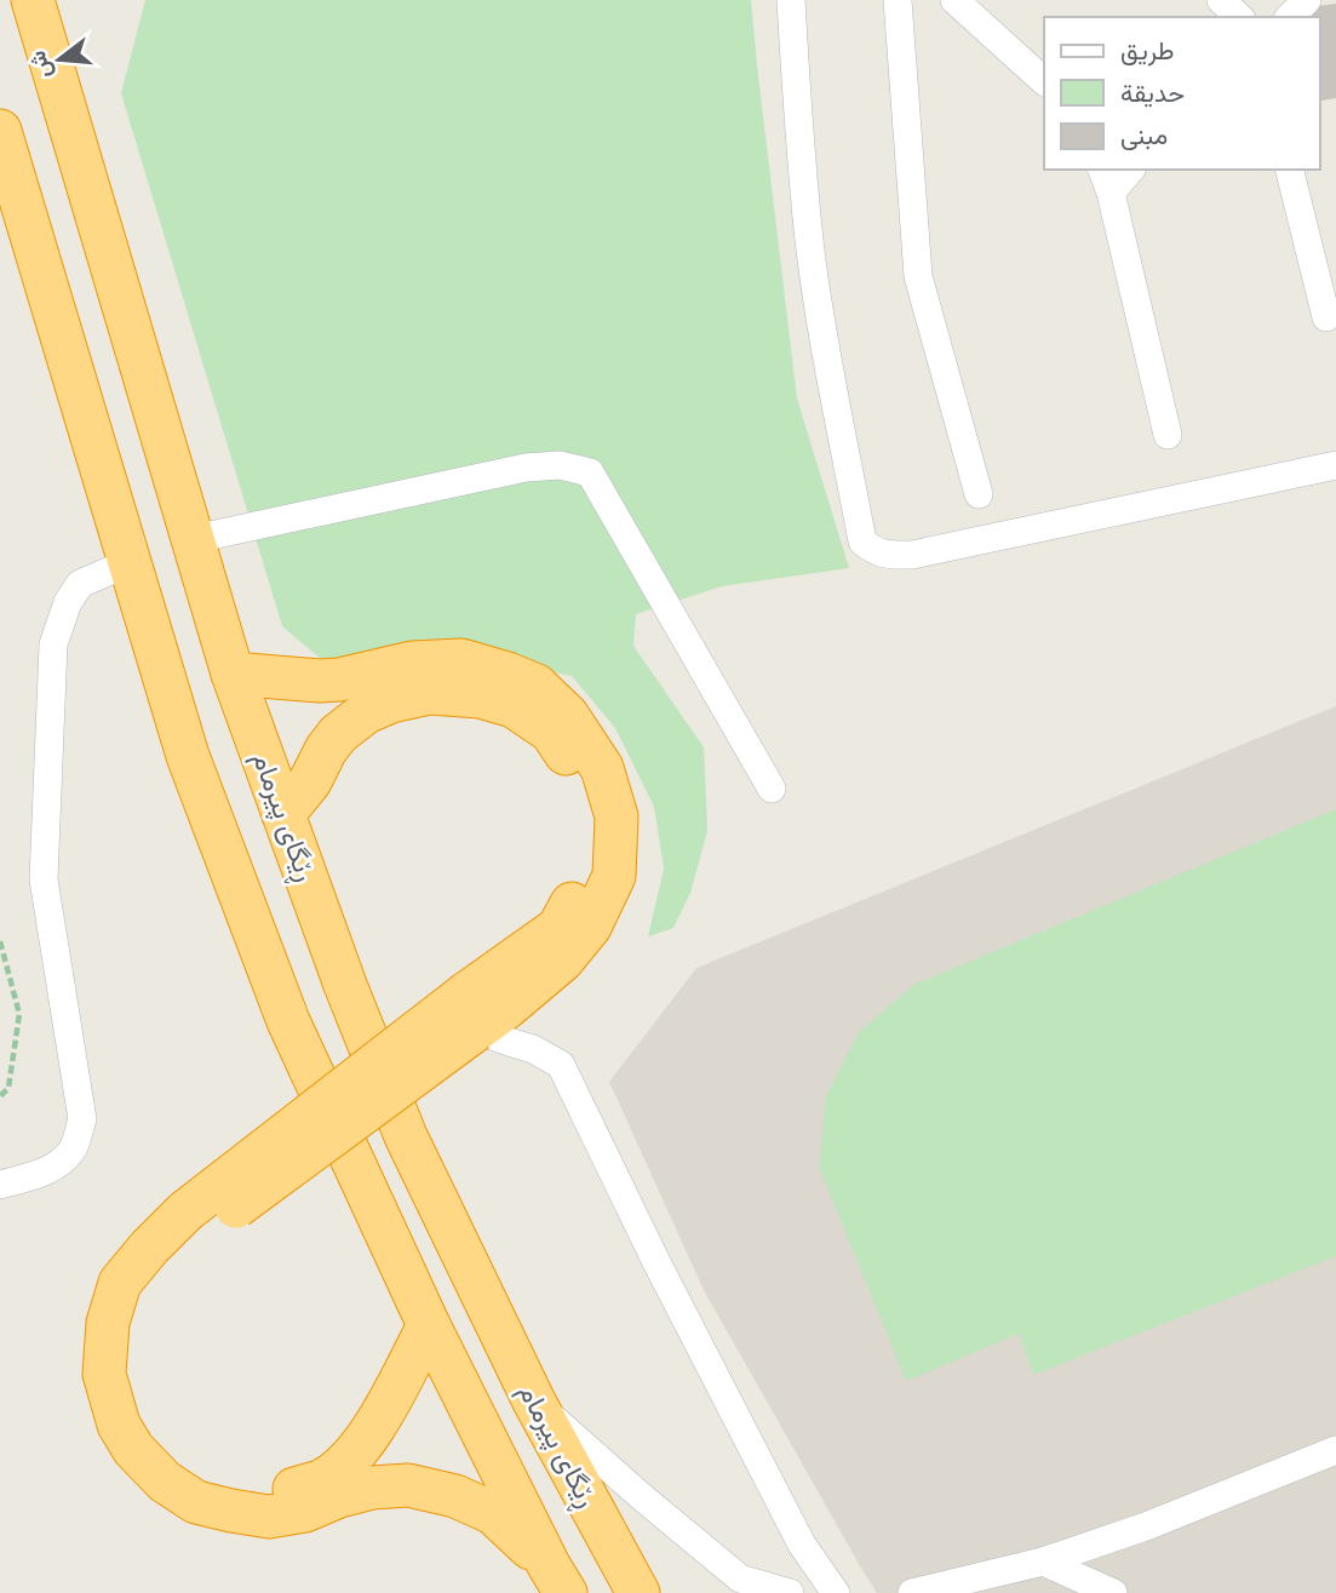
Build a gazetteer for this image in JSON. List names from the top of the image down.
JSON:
{
  "streets": {
    "highway": ["ڕێگای پیرمام"]
  },
  "legend": ["طريق", "حديقة", "مبنى"],
  "north": "left"
}
